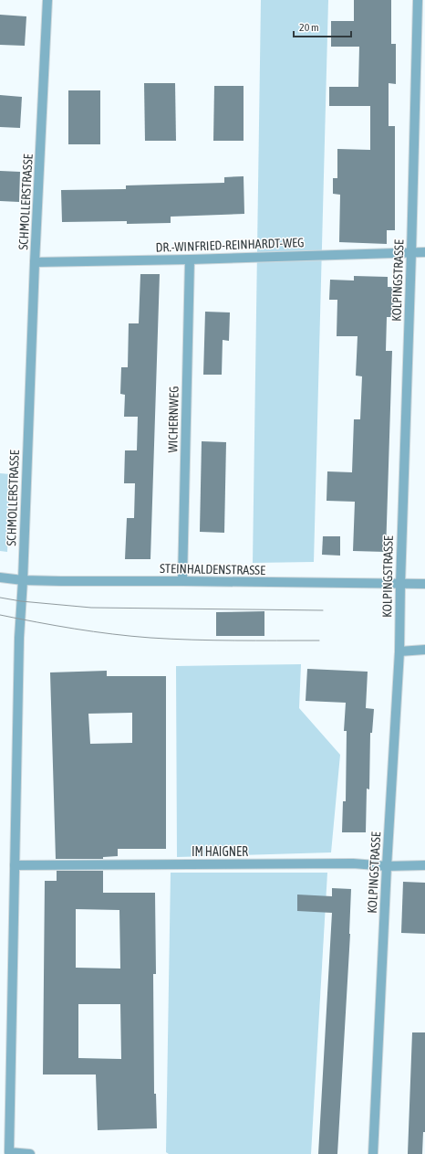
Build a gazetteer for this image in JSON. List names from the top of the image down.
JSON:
{
  "streets": {
    "street": [
      "SCHMOLLERSTRASSE",
      "DR.-WINFRIED-REINHARDT-WEG",
      "KOLPINGSTRASSE",
      "WICHERNWEG",
      "STEINHALDENSTRASSE",
      "IM HAIGNER"
    ]
  },
  "crossings": [
    ["SCHMOLLERSTRASSE", "DR.-WINFRIED-REINHARDT-WEG"],
    ["SCHMOLLERSTRASSE", "STEINHALDENSTRASSE"],
    ["SCHMOLLERSTRASSE", "IM HAIGNER"],
    ["DR.-WINFRIED-REINHARDT-WEG", "KOLPINGSTRASSE"],
    ["DR.-WINFRIED-REINHARDT-WEG", "WICHERNWEG"],
    ["KOLPINGSTRASSE", "STEINHALDENSTRASSE"],
    ["KOLPINGSTRASSE", "IM HAIGNER"],
    ["WICHERNWEG", "STEINHALDENSTRASSE"]
  ],
  "scale_bar": "20 m"
}
